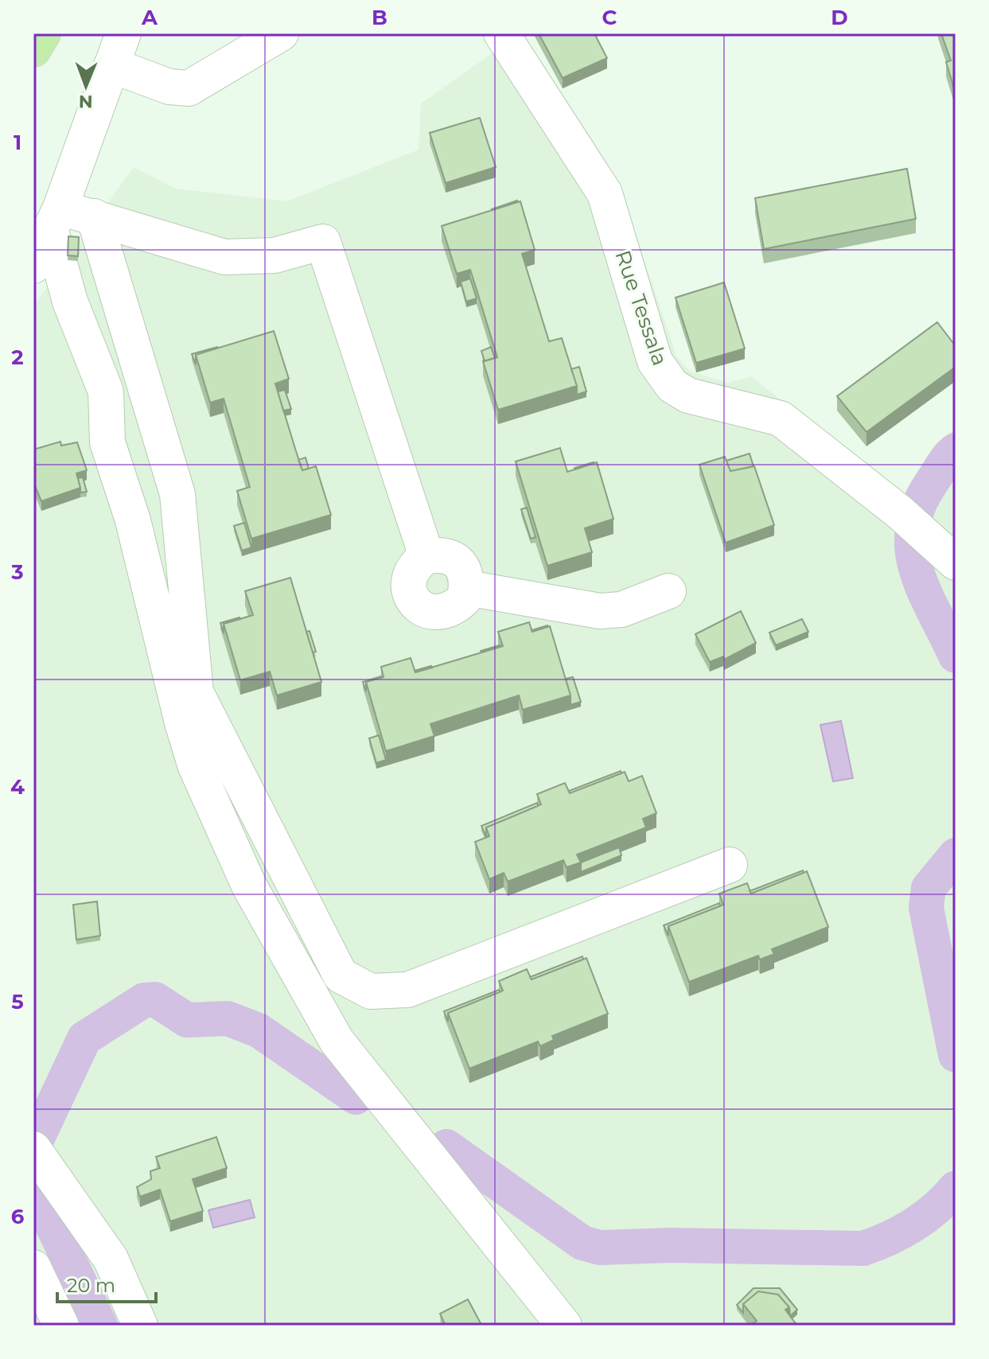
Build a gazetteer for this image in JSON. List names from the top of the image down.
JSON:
{
  "streets": {
    "street": ["Rue Tessala"]
  },
  "scale_bar": "20 m",
  "north": "bottom",
  "grid": {
    "columns": [
      "A",
      "B",
      "C",
      "D"
    ],
    "rows": [
      "1",
      "2",
      "3",
      "4",
      "5",
      "6"
    ]
  }
}
